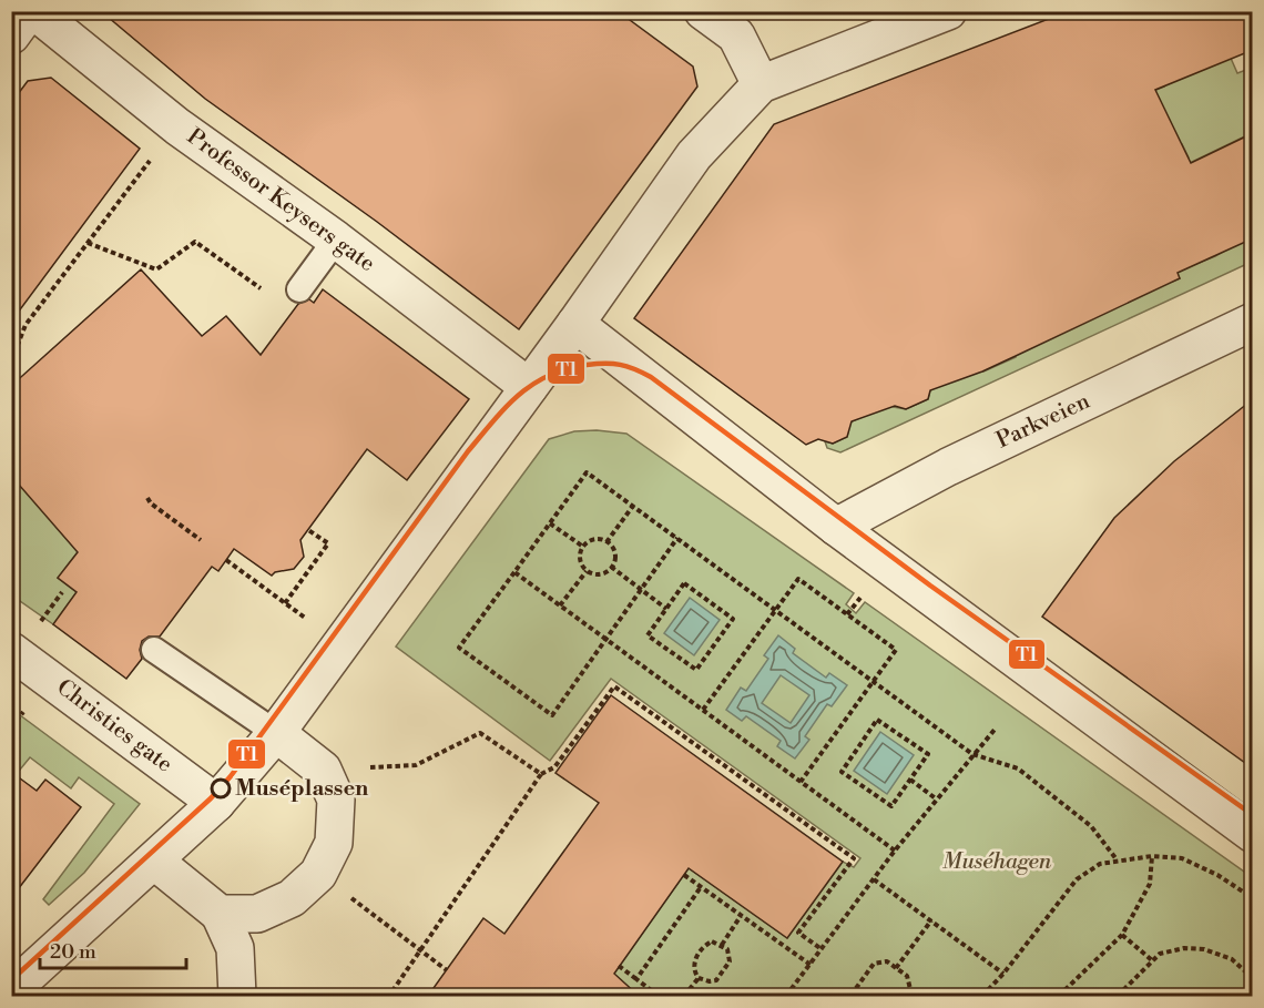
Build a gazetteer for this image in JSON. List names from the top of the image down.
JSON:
{
  "streets": {
    "street": ["Professor Keysers gate", "Parkveien", "Christies gate"]
  },
  "parks": ["Muséhagen"],
  "places": ["Muséplassen"],
  "lines": ["transit line T1"],
  "scale_bar": "20 m"
}
